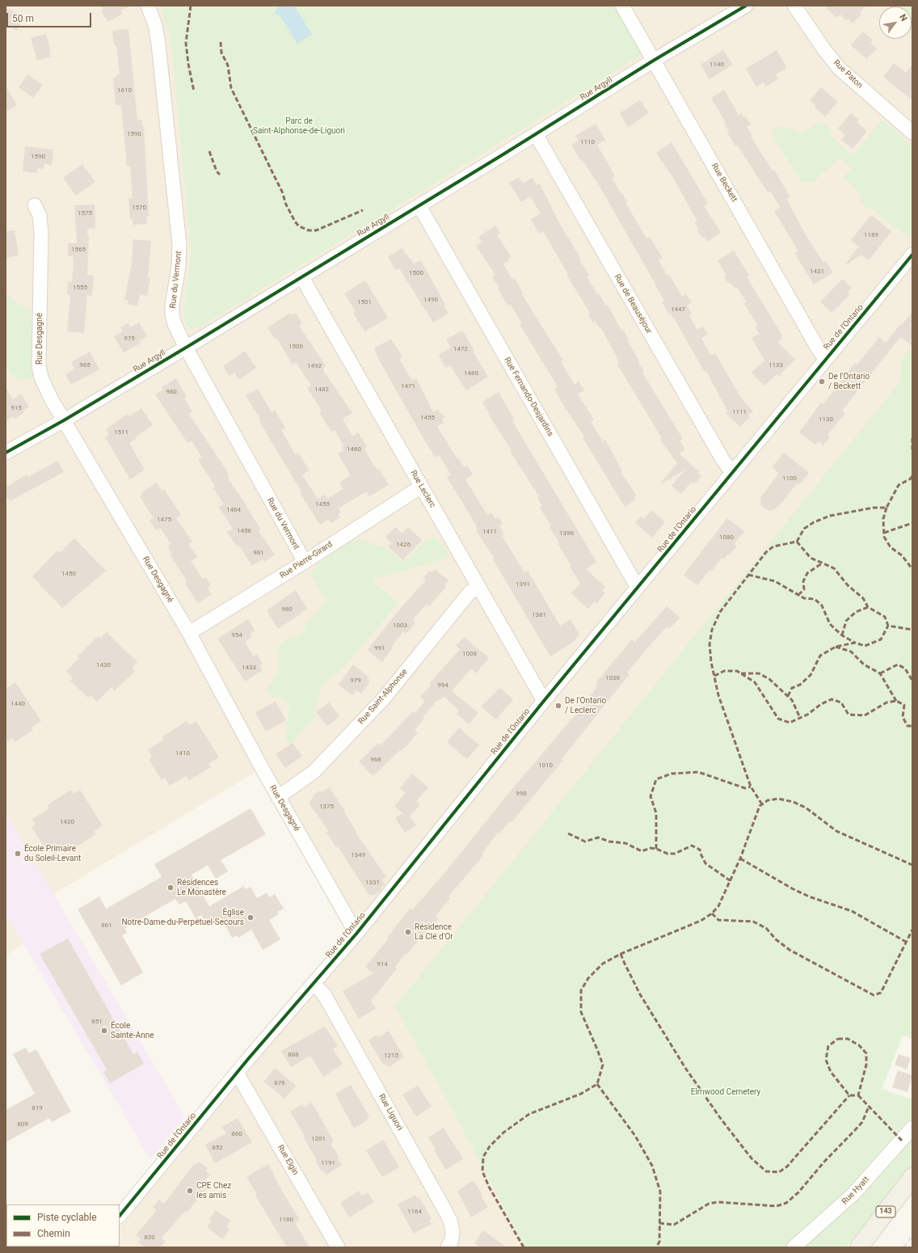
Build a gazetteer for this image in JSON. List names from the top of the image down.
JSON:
{
  "streets": {
    "main road": ["143"],
    "street": [
      "Rue Paton",
      "Rue Argyll",
      "Rue Beckett",
      "Rue du Vermont",
      "Rue de Beauséjour",
      "Rue de l'Ontario",
      "Rue Desgagné",
      "Rue Fernando-Desjardins",
      "Rue Leclerc",
      "Rue Pierre-Girard",
      "Rue Saint-Alphonse",
      "Rue Liguori",
      "Rue Elgin",
      "Rue Hyatt"
    ]
  },
  "crossings": [
    ["Rue Argyll", "Rue Beckett"],
    ["Rue Argyll", "Rue du Vermont"],
    ["Rue Argyll", "Rue de Beauséjour"],
    ["Rue Argyll", "Rue Desgagné"],
    ["Rue Argyll", "Rue Fernando-Desjardins"],
    ["Rue Argyll", "Rue Leclerc"],
    ["Rue Beckett", "Rue de l'Ontario"],
    ["Rue du Vermont", "Rue Pierre-Girard"],
    ["Rue de Beauséjour", "Rue de l'Ontario"],
    ["Rue de l'Ontario", "Rue Desgagné"],
    ["Rue de l'Ontario", "Rue Fernando-Desjardins"],
    ["Rue de l'Ontario", "Rue Leclerc"],
    ["Rue de l'Ontario", "Rue Liguori"],
    ["Rue de l'Ontario", "Rue Elgin"],
    ["Rue Desgagné", "Rue Pierre-Girard"],
    ["Rue Desgagné", "Rue Saint-Alphonse"],
    ["Rue Leclerc", "Rue Pierre-Girard"],
    ["Rue Leclerc", "Rue Saint-Alphonse"]
  ],
  "parks": ["Parc de Saint-Alphonse-de-Liguori", "Elmwood Cemetery"],
  "places": [
    "De l'Ontario / Beckett",
    "De l'Ontario / Leclerc",
    "École Primaire du Soleil-Levant",
    "Résidences Le Monastère",
    "Église Notre-Dame-du-Perpétuel-Secours",
    "Résidence La Clé d'Or",
    "École Sainte-Anne",
    "CPE Chez les amis"
  ],
  "house_numbers": [
    "1140",
    "1610",
    "1590",
    "1110",
    "1590",
    "1570",
    "1575",
    "1189",
    "1565",
    "1431",
    "1500",
    "1555",
    "1490",
    "1501",
    "1447",
    "975",
    "1500",
    "1472",
    "965",
    "1133",
    "1492",
    "1460",
    "1471",
    "1482",
    "980",
    "915",
    "1111",
    "1455",
    "1130",
    "1511",
    "1460",
    "1100",
    "1455",
    "1464",
    "1475",
    "1456",
    "1411",
    "1396",
    "1080",
    "1426",
    "981",
    "1450",
    "1391",
    "980",
    "1381",
    "1003",
    "954",
    "991",
    "1008",
    "1430",
    "1433",
    "1038",
    "979",
    "994",
    "1440",
    "1410",
    "968",
    "1010",
    "990",
    "1375",
    "1420",
    "1349",
    "1331",
    "861",
    "914",
    "851",
    "888",
    "1215",
    "876",
    "819",
    "809",
    "860",
    "1201",
    "852",
    "1191",
    "1164",
    "1180",
    "820"
  ],
  "legend": ["Piste cyclable", "Chemin"],
  "scale_bar": "50 m",
  "north": "top right"
}
